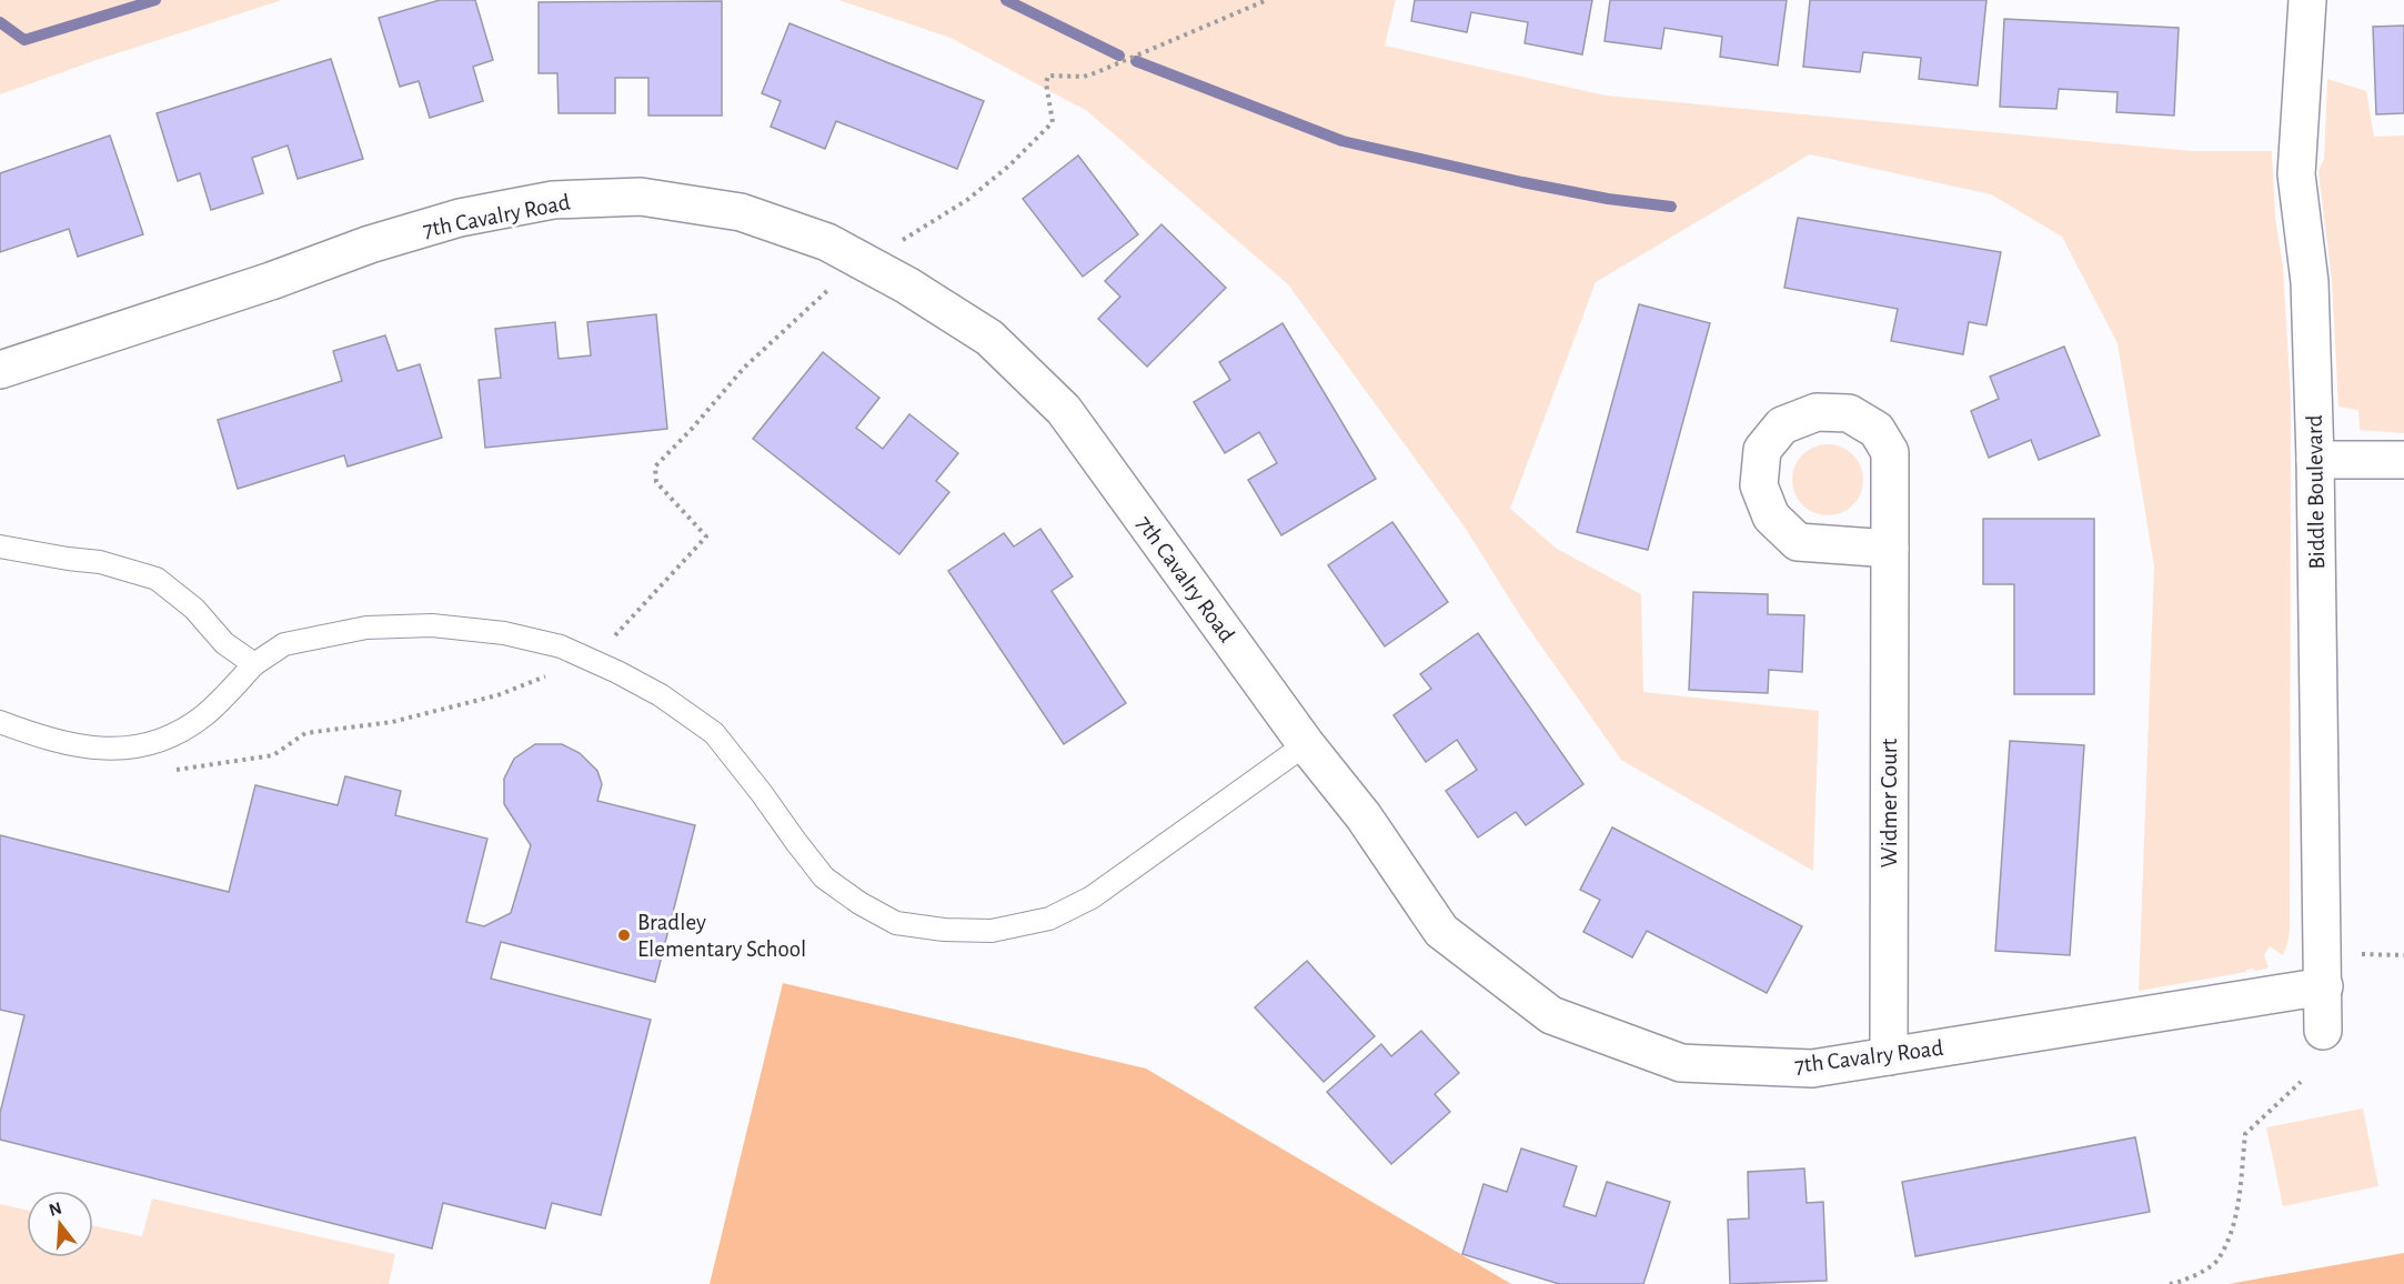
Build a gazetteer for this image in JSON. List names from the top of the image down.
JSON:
{
  "streets": {
    "street": ["7th Cavalry Road", "Biddle Boulevard", "Widmer Court"]
  },
  "crossings": [
    ["7th Cavalry Road", "Biddle Boulevard"],
    ["7th Cavalry Road", "Widmer Court"]
  ],
  "places": ["Bradley Elementary School"],
  "north": "top"
}
